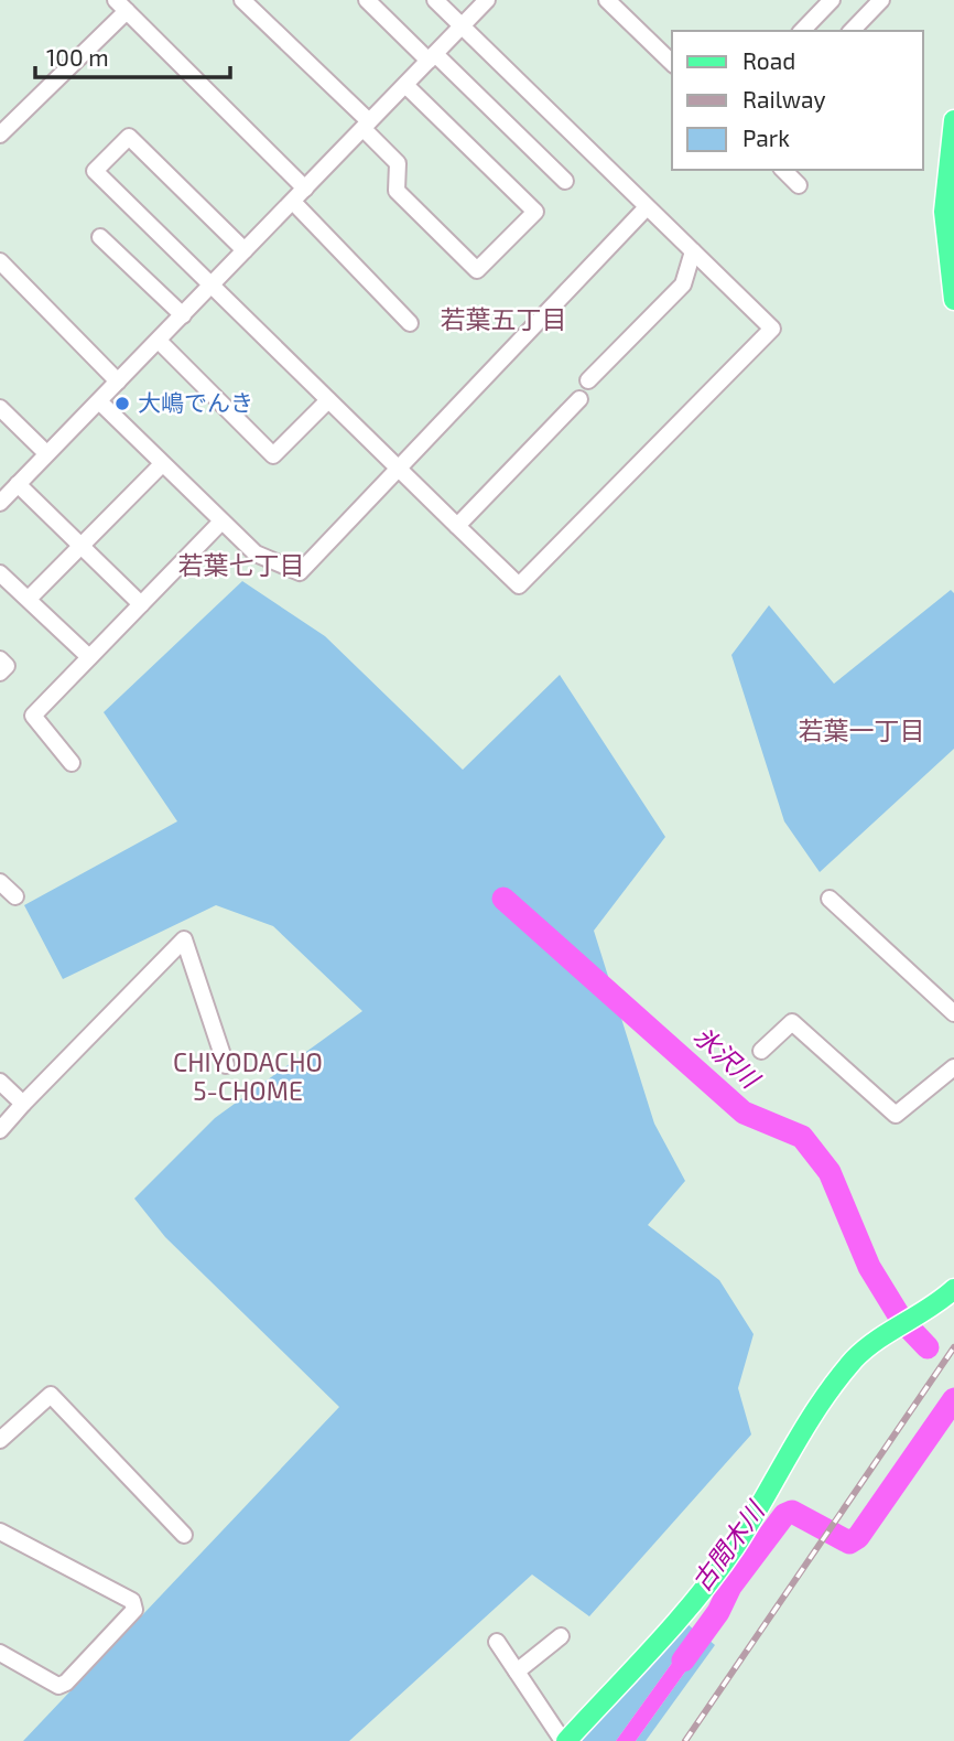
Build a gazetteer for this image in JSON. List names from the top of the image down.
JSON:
{
  "districts": [
    "若葉五丁目",
    "若葉七丁目",
    "若葉一丁目",
    "CHIYODACHO 5-CHOME"
  ],
  "water": ["氷沢川", "古間木川"],
  "places": ["大嶋でんき"],
  "legend": ["Road", "Railway", "Park"],
  "scale_bar": "100 m"
}
